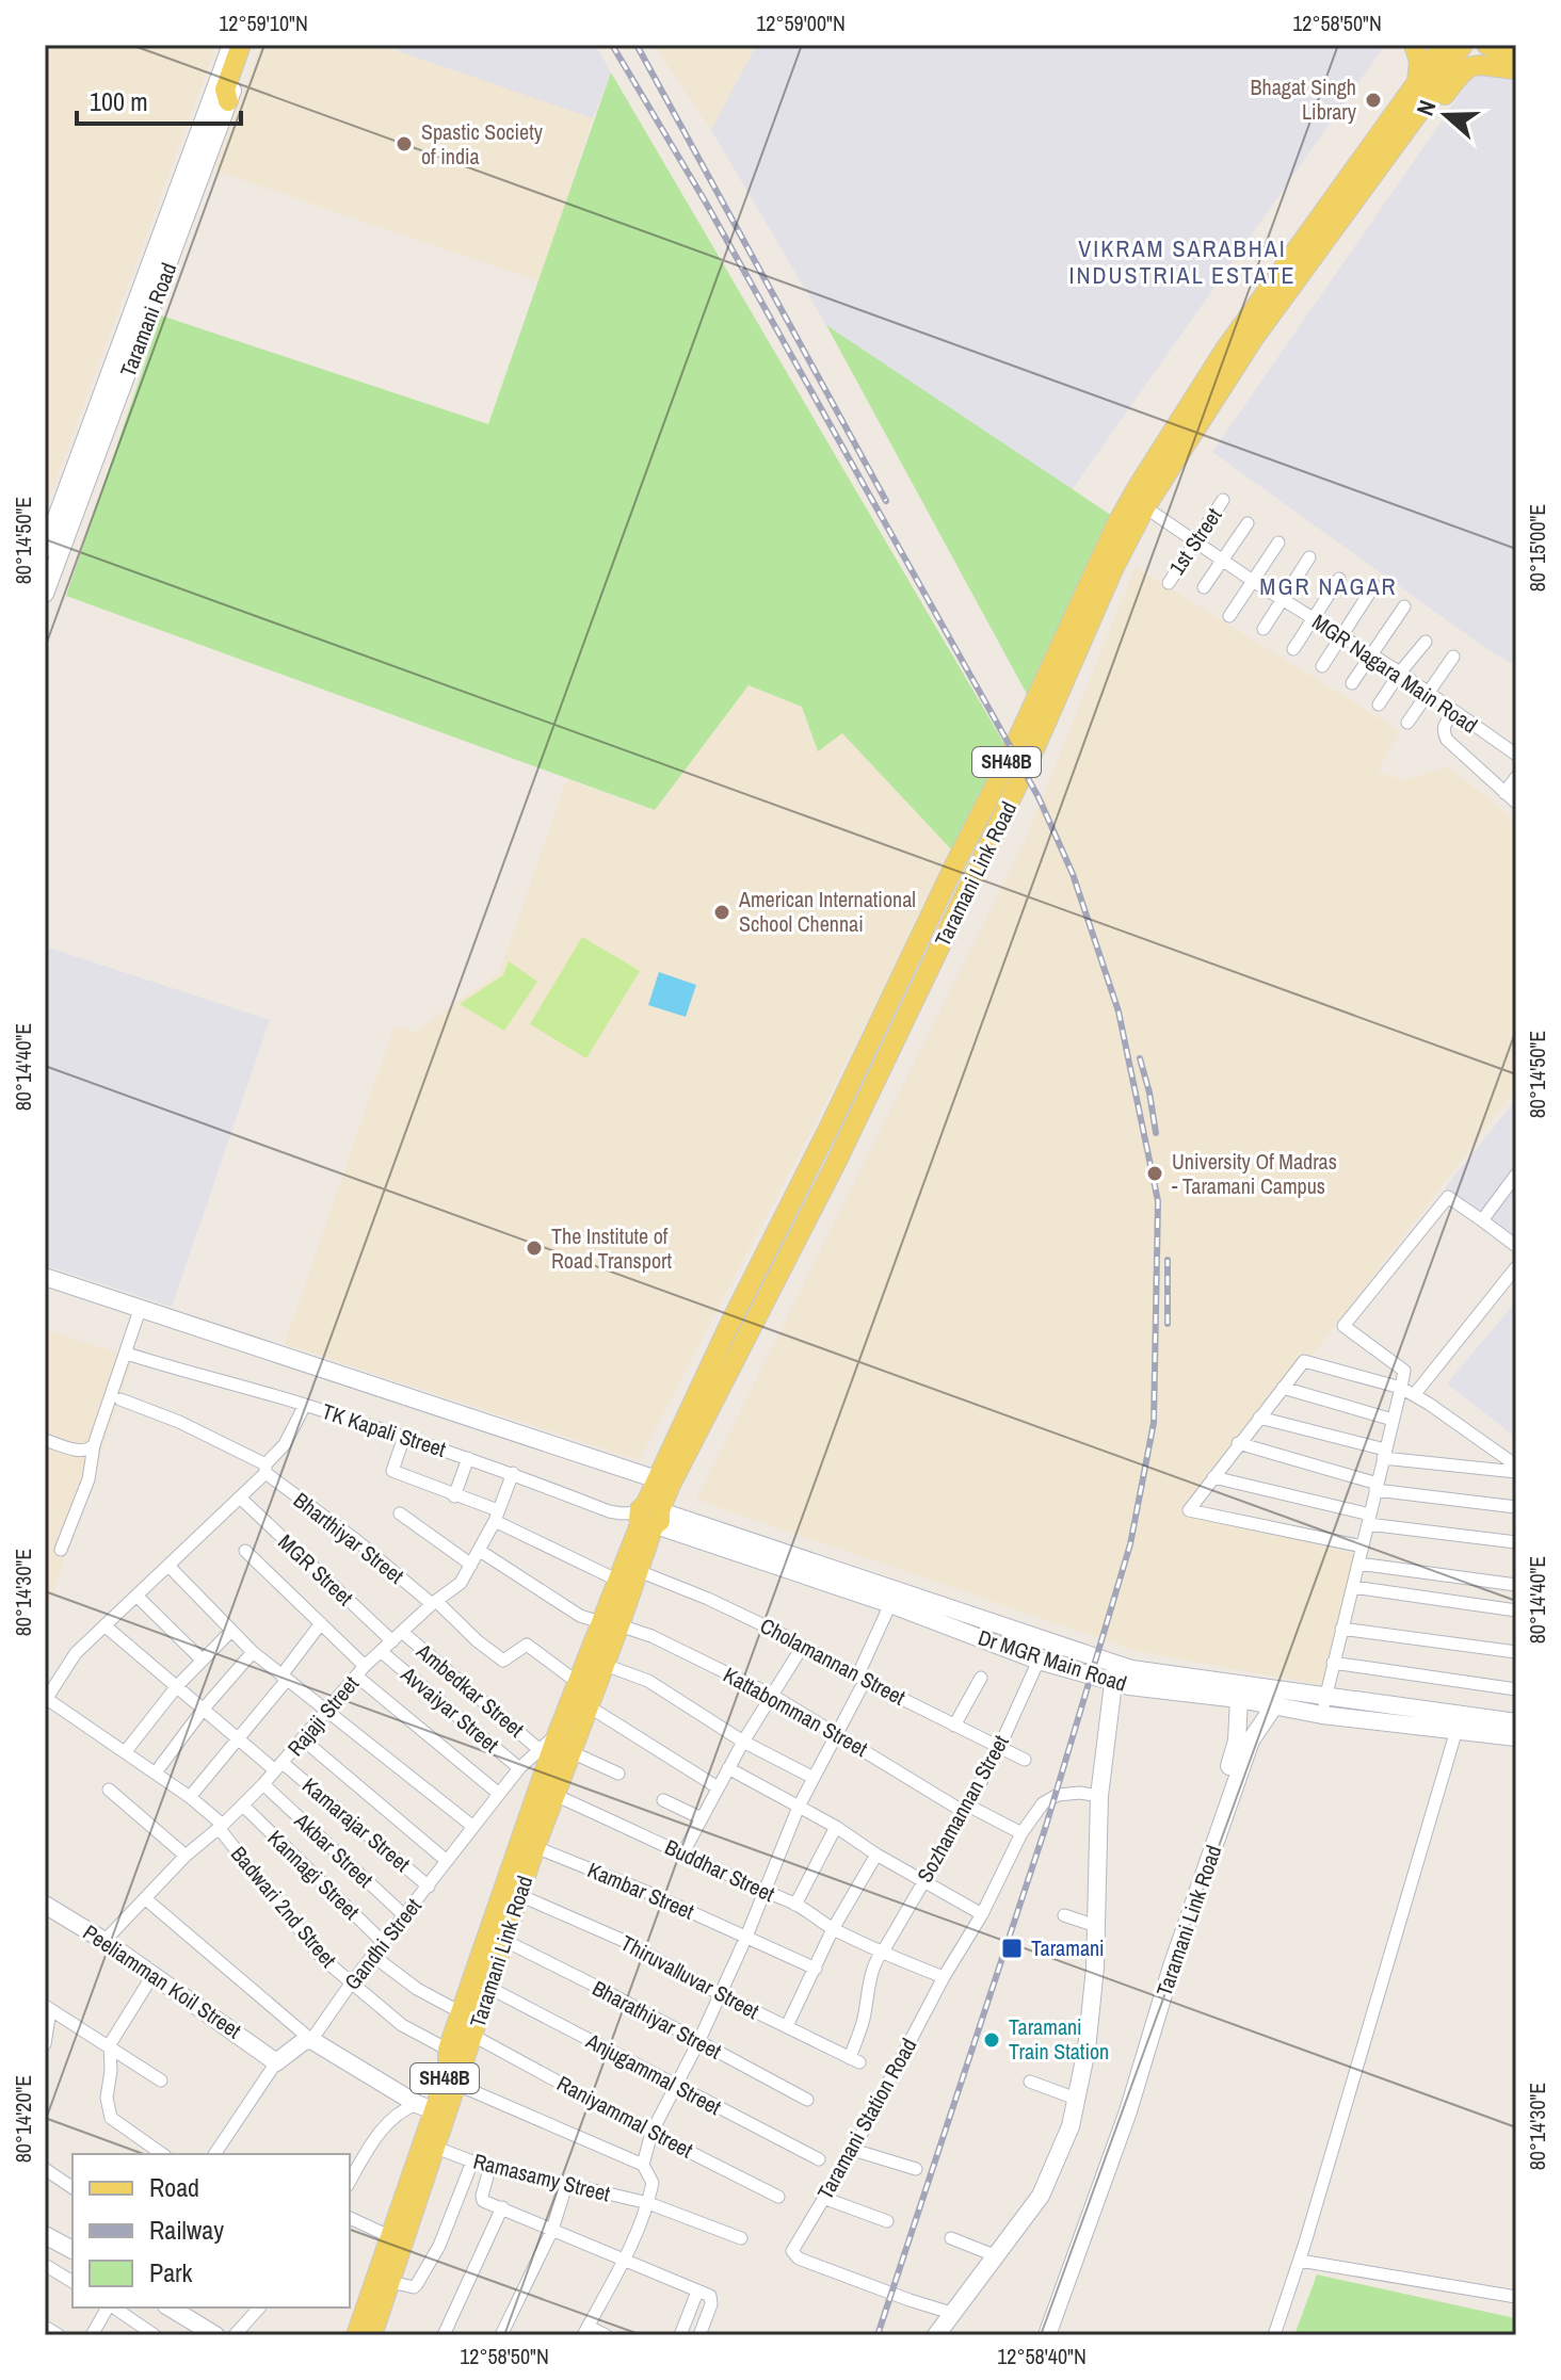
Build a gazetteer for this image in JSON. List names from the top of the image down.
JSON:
{
  "streets": {
    "main road": ["SH48B", "Taramani Link Road"],
    "street": [
      "Taramani Road",
      "1st Street",
      "MGR Nagara Main Road",
      "TK Kapali Street",
      "Bharthiyar Street",
      "MGR Street",
      "Dr MGR Main Road",
      "Cholamannan Street",
      "Ambedkar Street",
      "Avvaiyar Street",
      "Kattabomman Street",
      "Rajaji Street",
      "Sozhamannan Street",
      "Kamarajar Street",
      "Akbar Street",
      "Buddhar Street",
      "Kannagi Street",
      "Kambar Street",
      "Badwari 2nd Street",
      "Gandhi Street",
      "Thiruvalluvar Street",
      "Peeliamman Koil Street",
      "Bharathiyar Street",
      "Anjugammal Street",
      "Raniyammal Street",
      "Taramani Station Road",
      "Ramasamy Street"
    ]
  },
  "crossings": [
    ["1st Street", "MGR Nagara Main Road"],
    ["MGR Nagara Main Road", "Taramani Link Road"],
    ["SH48B", "Taramani Link Road"],
    ["Taramani Link Road", "TK Kapali Street"],
    ["Taramani Link Road", "Bharthiyar Street"],
    ["Taramani Link Road", "Dr MGR Main Road"],
    ["Taramani Link Road", "Cholamannan Street"],
    ["Taramani Link Road", "Kattabomman Street"],
    ["Taramani Link Road", "Buddhar Street"],
    ["Taramani Link Road", "Kambar Street"],
    ["Taramani Link Road", "Badwari 2nd Street"],
    ["Taramani Link Road", "Gandhi Street"],
    ["Taramani Link Road", "Thiruvalluvar Street"],
    ["Taramani Link Road", "Bharathiyar Street"],
    ["Taramani Link Road", "Anjugammal Street"],
    ["Taramani Link Road", "Raniyammal Street"],
    ["Taramani Link Road", "Ramasamy Street"],
    ["TK Kapali Street", "Dr MGR Main Road"],
    ["TK Kapali Street", "Rajaji Street"],
    ["Bharthiyar Street", "Rajaji Street"],
    ["MGR Street", "Ambedkar Street"],
    ["MGR Street", "Rajaji Street"],
    ["Dr MGR Main Road", "Sozhamannan Street"],
    ["Cholamannan Street", "Sozhamannan Street"],
    ["Ambedkar Street", "Rajaji Street"],
    ["Ambedkar Street", "Gandhi Street"],
    ["Avvaiyar Street", "Rajaji Street"],
    ["Avvaiyar Street", "Gandhi Street"],
    ["Kattabomman Street", "Rajaji Street"],
    ["Kattabomman Street", "Sozhamannan Street"],
    ["Kattabomman Street", "Taramani Station Road"],
    ["Rajaji Street", "Kamarajar Street"],
    ["Rajaji Street", "Akbar Street"],
    ["Rajaji Street", "Kannagi Street"],
    ["Rajaji Street", "Badwari 2nd Street"],
    ["Rajaji Street", "Peeliamman Koil Street"],
    ["Sozhamannan Street", "Buddhar Street"],
    ["Sozhamannan Street", "Thiruvalluvar Street"],
    ["Kamarajar Street", "Gandhi Street"],
    ["Akbar Street", "Gandhi Street"],
    ["Buddhar Street", "Taramani Station Road"],
    ["Kannagi Street", "Gandhi Street"],
    ["Badwari 2nd Street", "Gandhi Street"],
    ["Gandhi Street", "Peeliamman Koil Street"]
  ],
  "districts": ["VIKRAM SARABHAI INDUSTRIAL ESTATE", "MGR NAGAR"],
  "places": {
    "other": [
      "Bhagat Singh Library",
      "Spastic Society of india",
      "American International School Chennai",
      "University Of Madras - Taramani Campus",
      "The Institute of Road Transport",
      "Taramani Train Station"
    ],
    "transit": ["Taramani"]
  },
  "legend": ["Road", "Railway", "Park"],
  "scale_bar": "100 m",
  "north": "left",
  "coordinates": [
    "12°59'10\"N",
    "12°59'00\"N",
    "12°58'50\"N",
    "80°14'50\"E",
    "80°15'00\"E",
    "80°14'40\"E",
    "80°14'30\"E",
    "80°14'20\"E",
    "12°58'40\"N"
  ]
}
